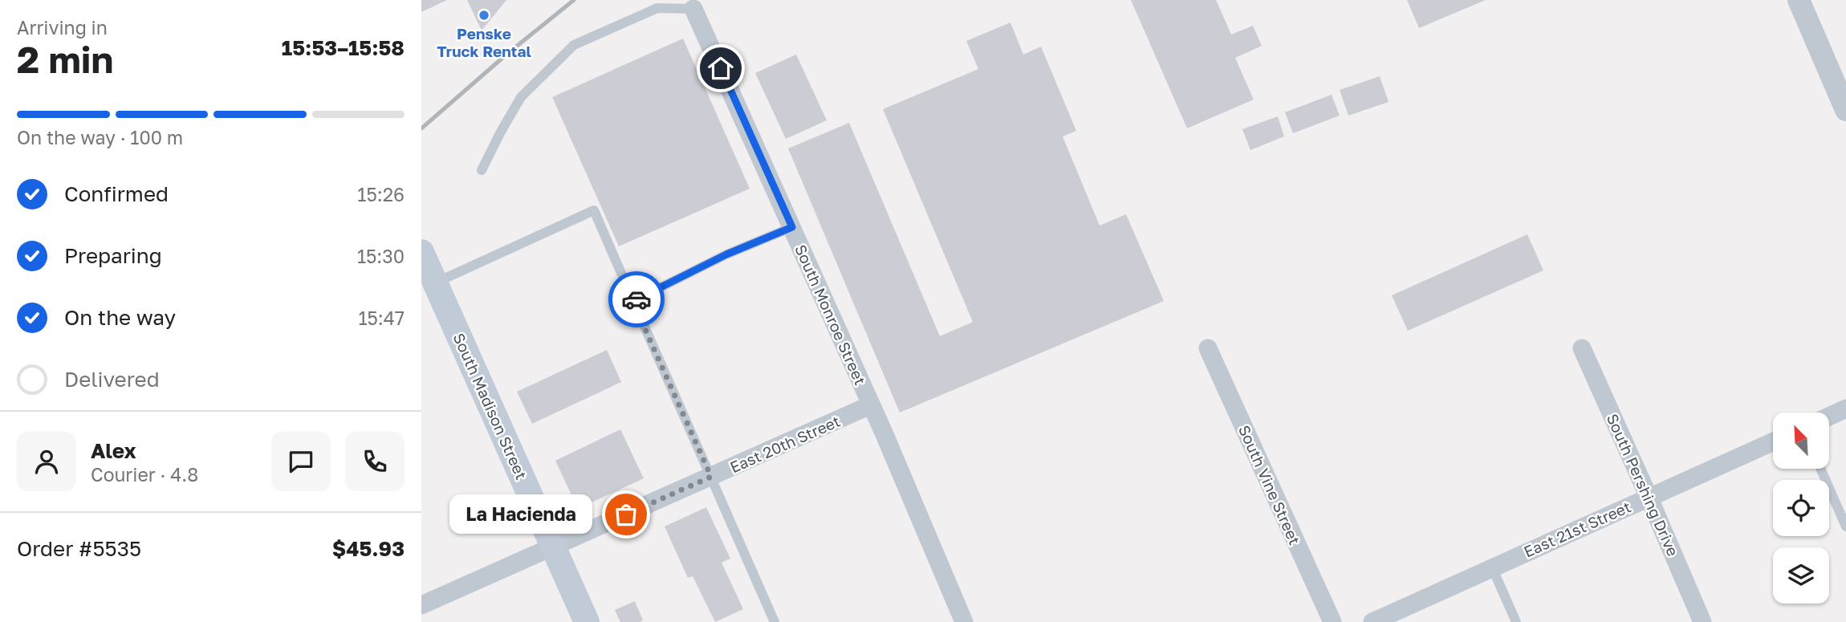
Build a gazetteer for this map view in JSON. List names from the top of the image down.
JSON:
{
  "streets": {
    "main road": ["South Madison Street"],
    "street": [
      "South Monroe Street",
      "East 20th Street",
      "South Vine Street",
      "South Pershing Drive",
      "East 21st Street"
    ]
  },
  "crossings": [
    ["South Monroe Street", "East 20th Street"],
    ["South Madison Street", "East 20th Street"],
    ["South Pershing Drive", "East 21st Street"]
  ],
  "places": ["Penske Truck Rental", "La Hacienda"],
  "north": "top left",
  "page": {
    "heading": ["2 min", "Arriving in", "15:53–15:58"],
    "panel": [
      "Alex",
      "Courier · 4.8",
      "Order #5535",
      "$45.93"
    ],
    "bar": "On the way · 100 m",
    "list": [
      ["Confirmed", "15:26"],
      ["Preparing", "15:30"],
      ["On the way", "15:47"],
      "Delivered"
    ],
    "bubble": "La Hacienda"
  }
}
